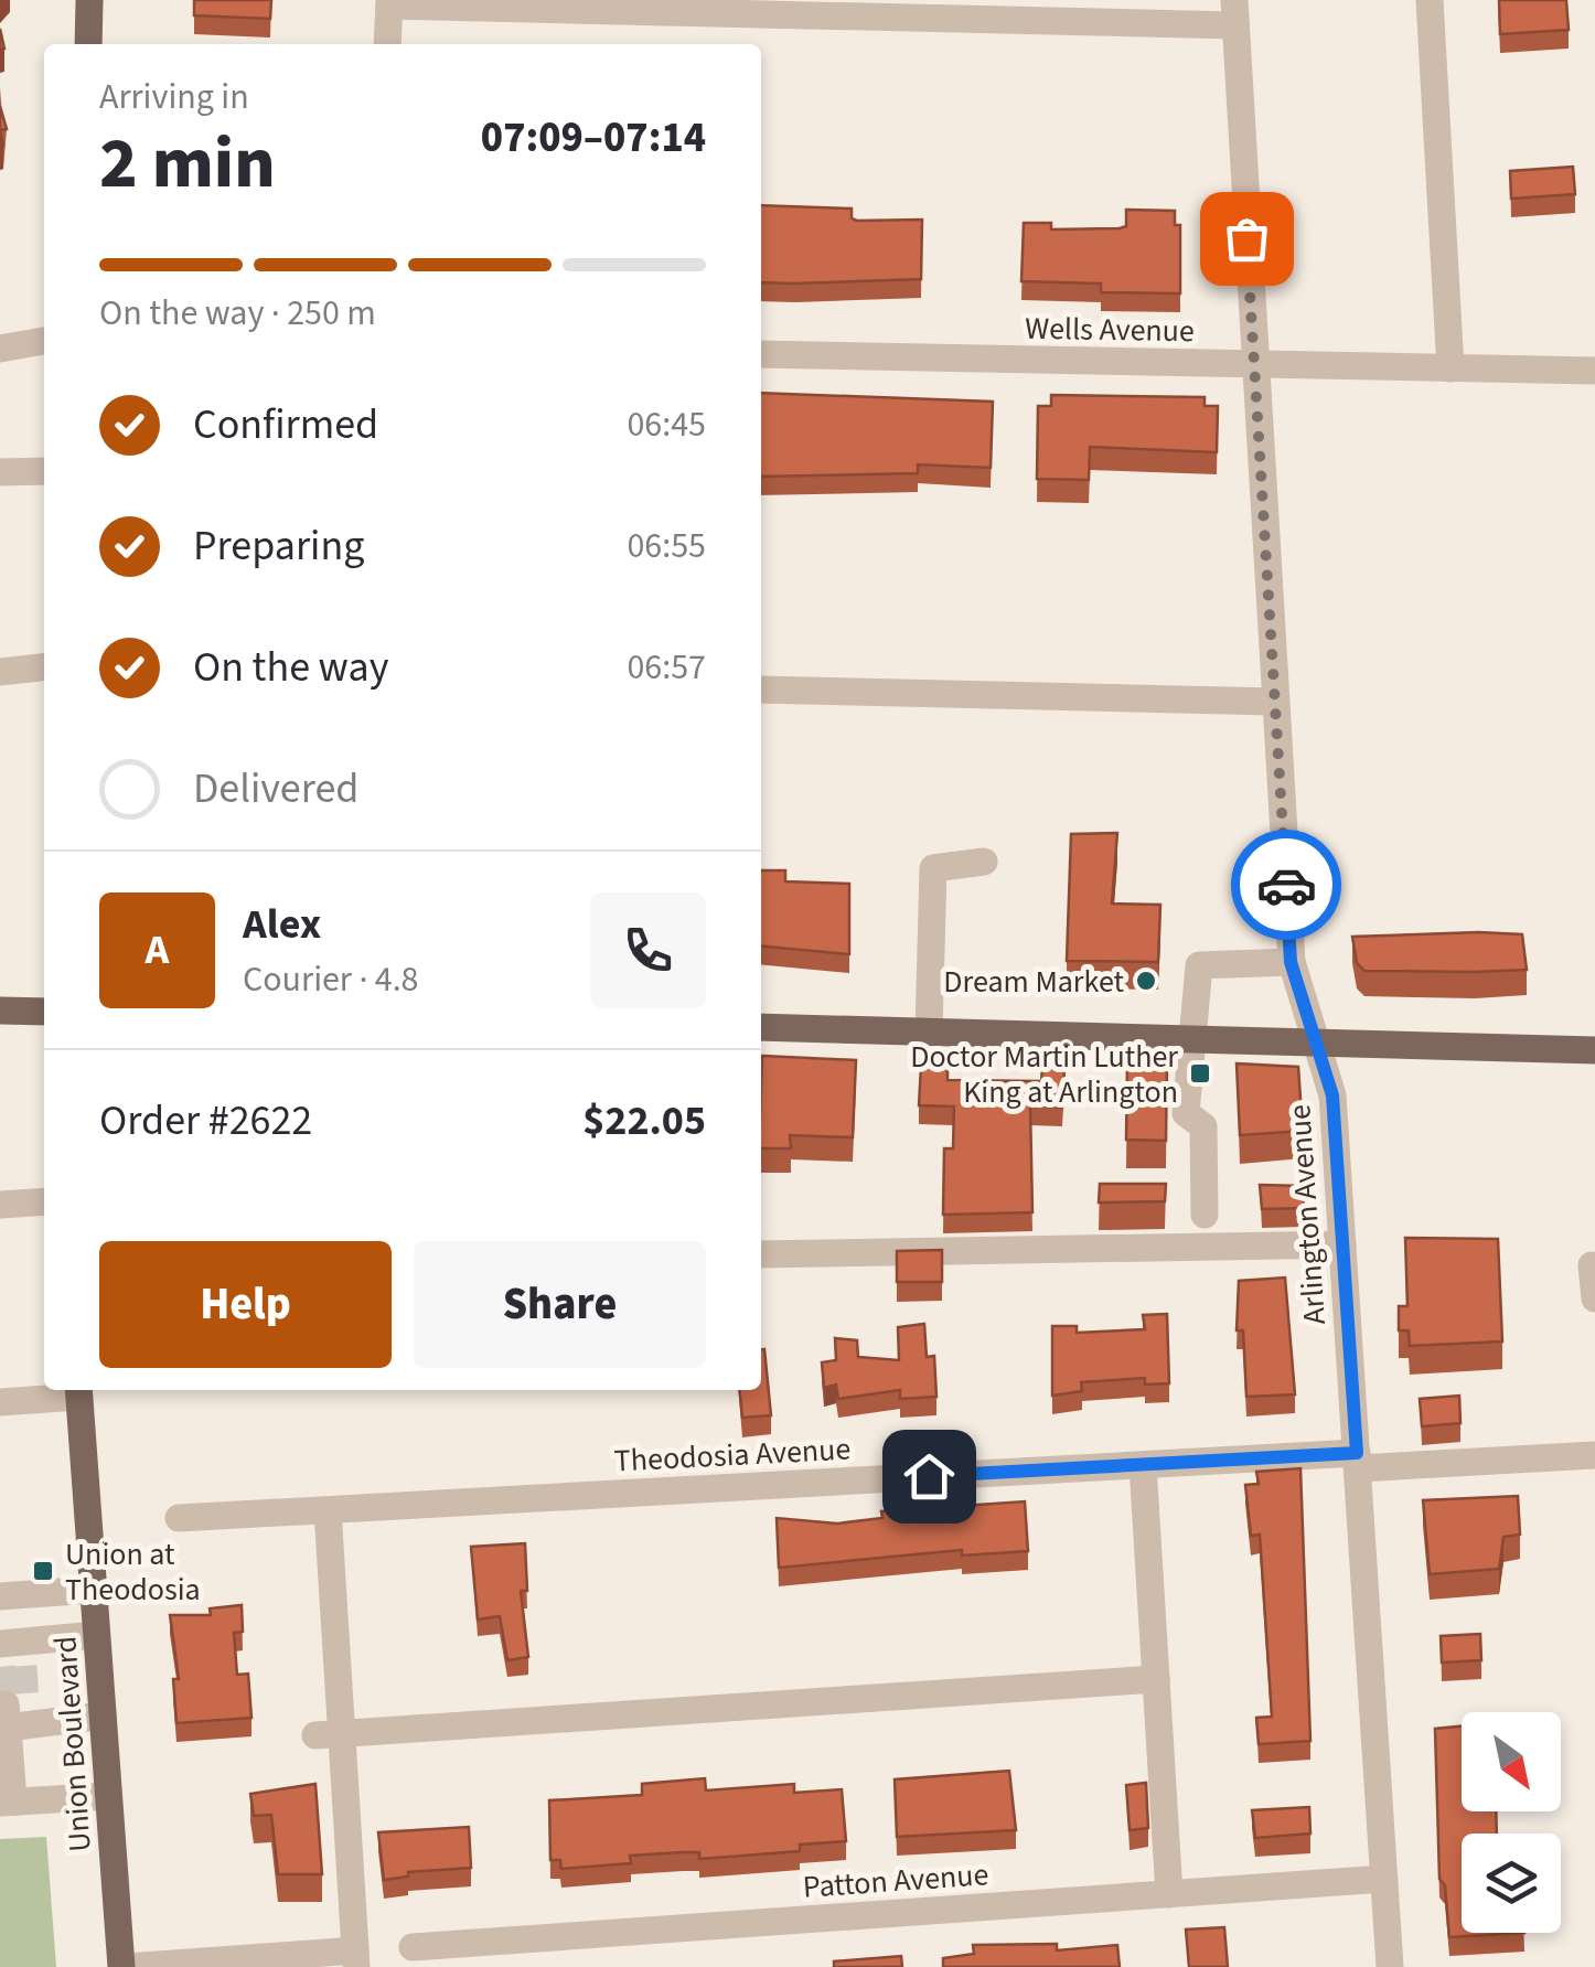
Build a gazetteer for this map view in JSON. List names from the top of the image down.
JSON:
{
  "streets": {
    "main road": ["Union Boulevard"],
    "street": [
      "Wells Avenue",
      "Arlington Avenue",
      "Theodosia Avenue",
      "Patton Avenue"
    ]
  },
  "crossings": [
    ["Wells Avenue", "Arlington Avenue"],
    ["Arlington Avenue", "Theodosia Avenue"],
    ["Arlington Avenue", "Patton Avenue"]
  ],
  "places": {
    "other": ["Dream Market"],
    "transit": ["Doctor Martin Luther King at Arlington", "Union at Theodosia"]
  },
  "north": "bottom right",
  "page": {
    "heading": ["2 min", "Arriving in", "07:09–07:14"],
    "panel": [
      "Alex",
      "Courier · 4.8",
      "Order #2622",
      "$22.05"
    ],
    "bar": "On the way · 250 m",
    "list": [
      ["Confirmed", "06:45"],
      ["Preparing", "06:55"],
      ["On the way", "06:57"],
      "Delivered"
    ],
    "round": "A",
    "buttons": ["Help", "Share"]
  }
}
